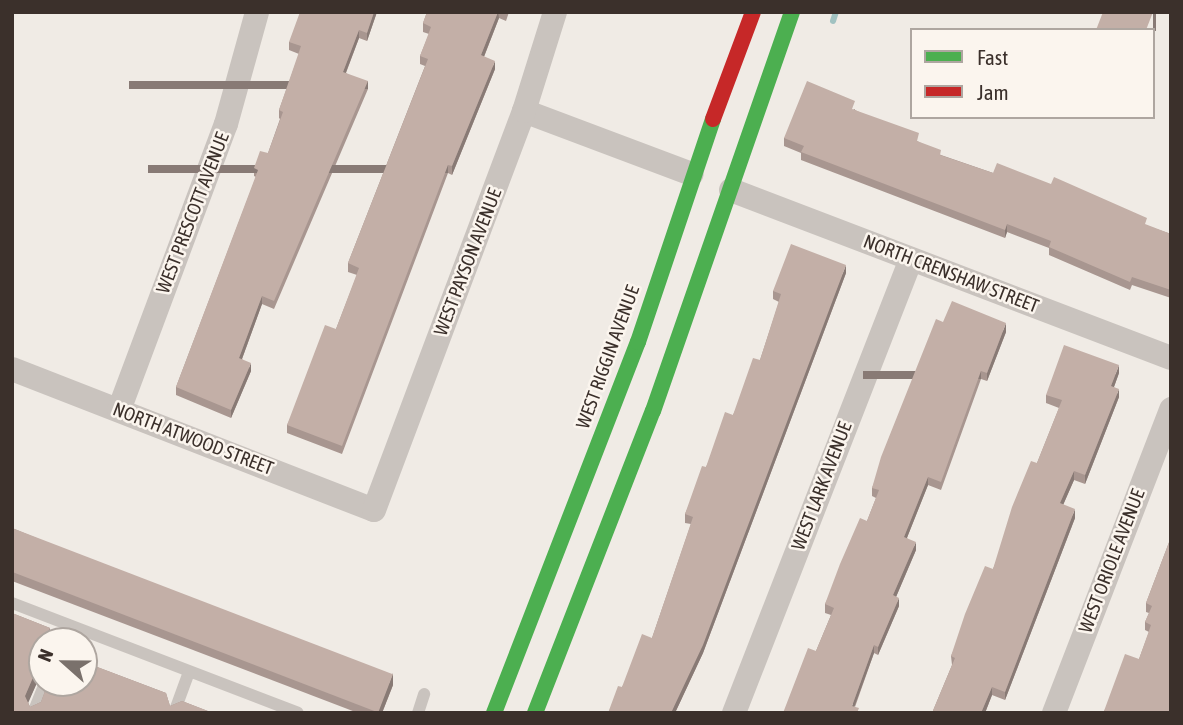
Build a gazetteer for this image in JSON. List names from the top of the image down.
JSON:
{
  "streets": {
    "main road": ["WEST RIGGIN AVENUE"],
    "street": [
      "WEST PRESCOTT AVENUE",
      "WEST PAYSON AVENUE",
      "NORTH CRENSHAW STREET",
      "NORTH ATWOOD STREET",
      "WEST LARK AVENUE",
      "WEST ORIOLE AVENUE"
    ]
  },
  "crossings": [
    ["WEST PRESCOTT AVENUE", "NORTH ATWOOD STREET"],
    ["WEST PAYSON AVENUE", "NORTH ATWOOD STREET"],
    ["NORTH CRENSHAW STREET", "WEST LARK AVENUE"]
  ],
  "legend": ["Fast", "Jam"],
  "north": "left"
}
